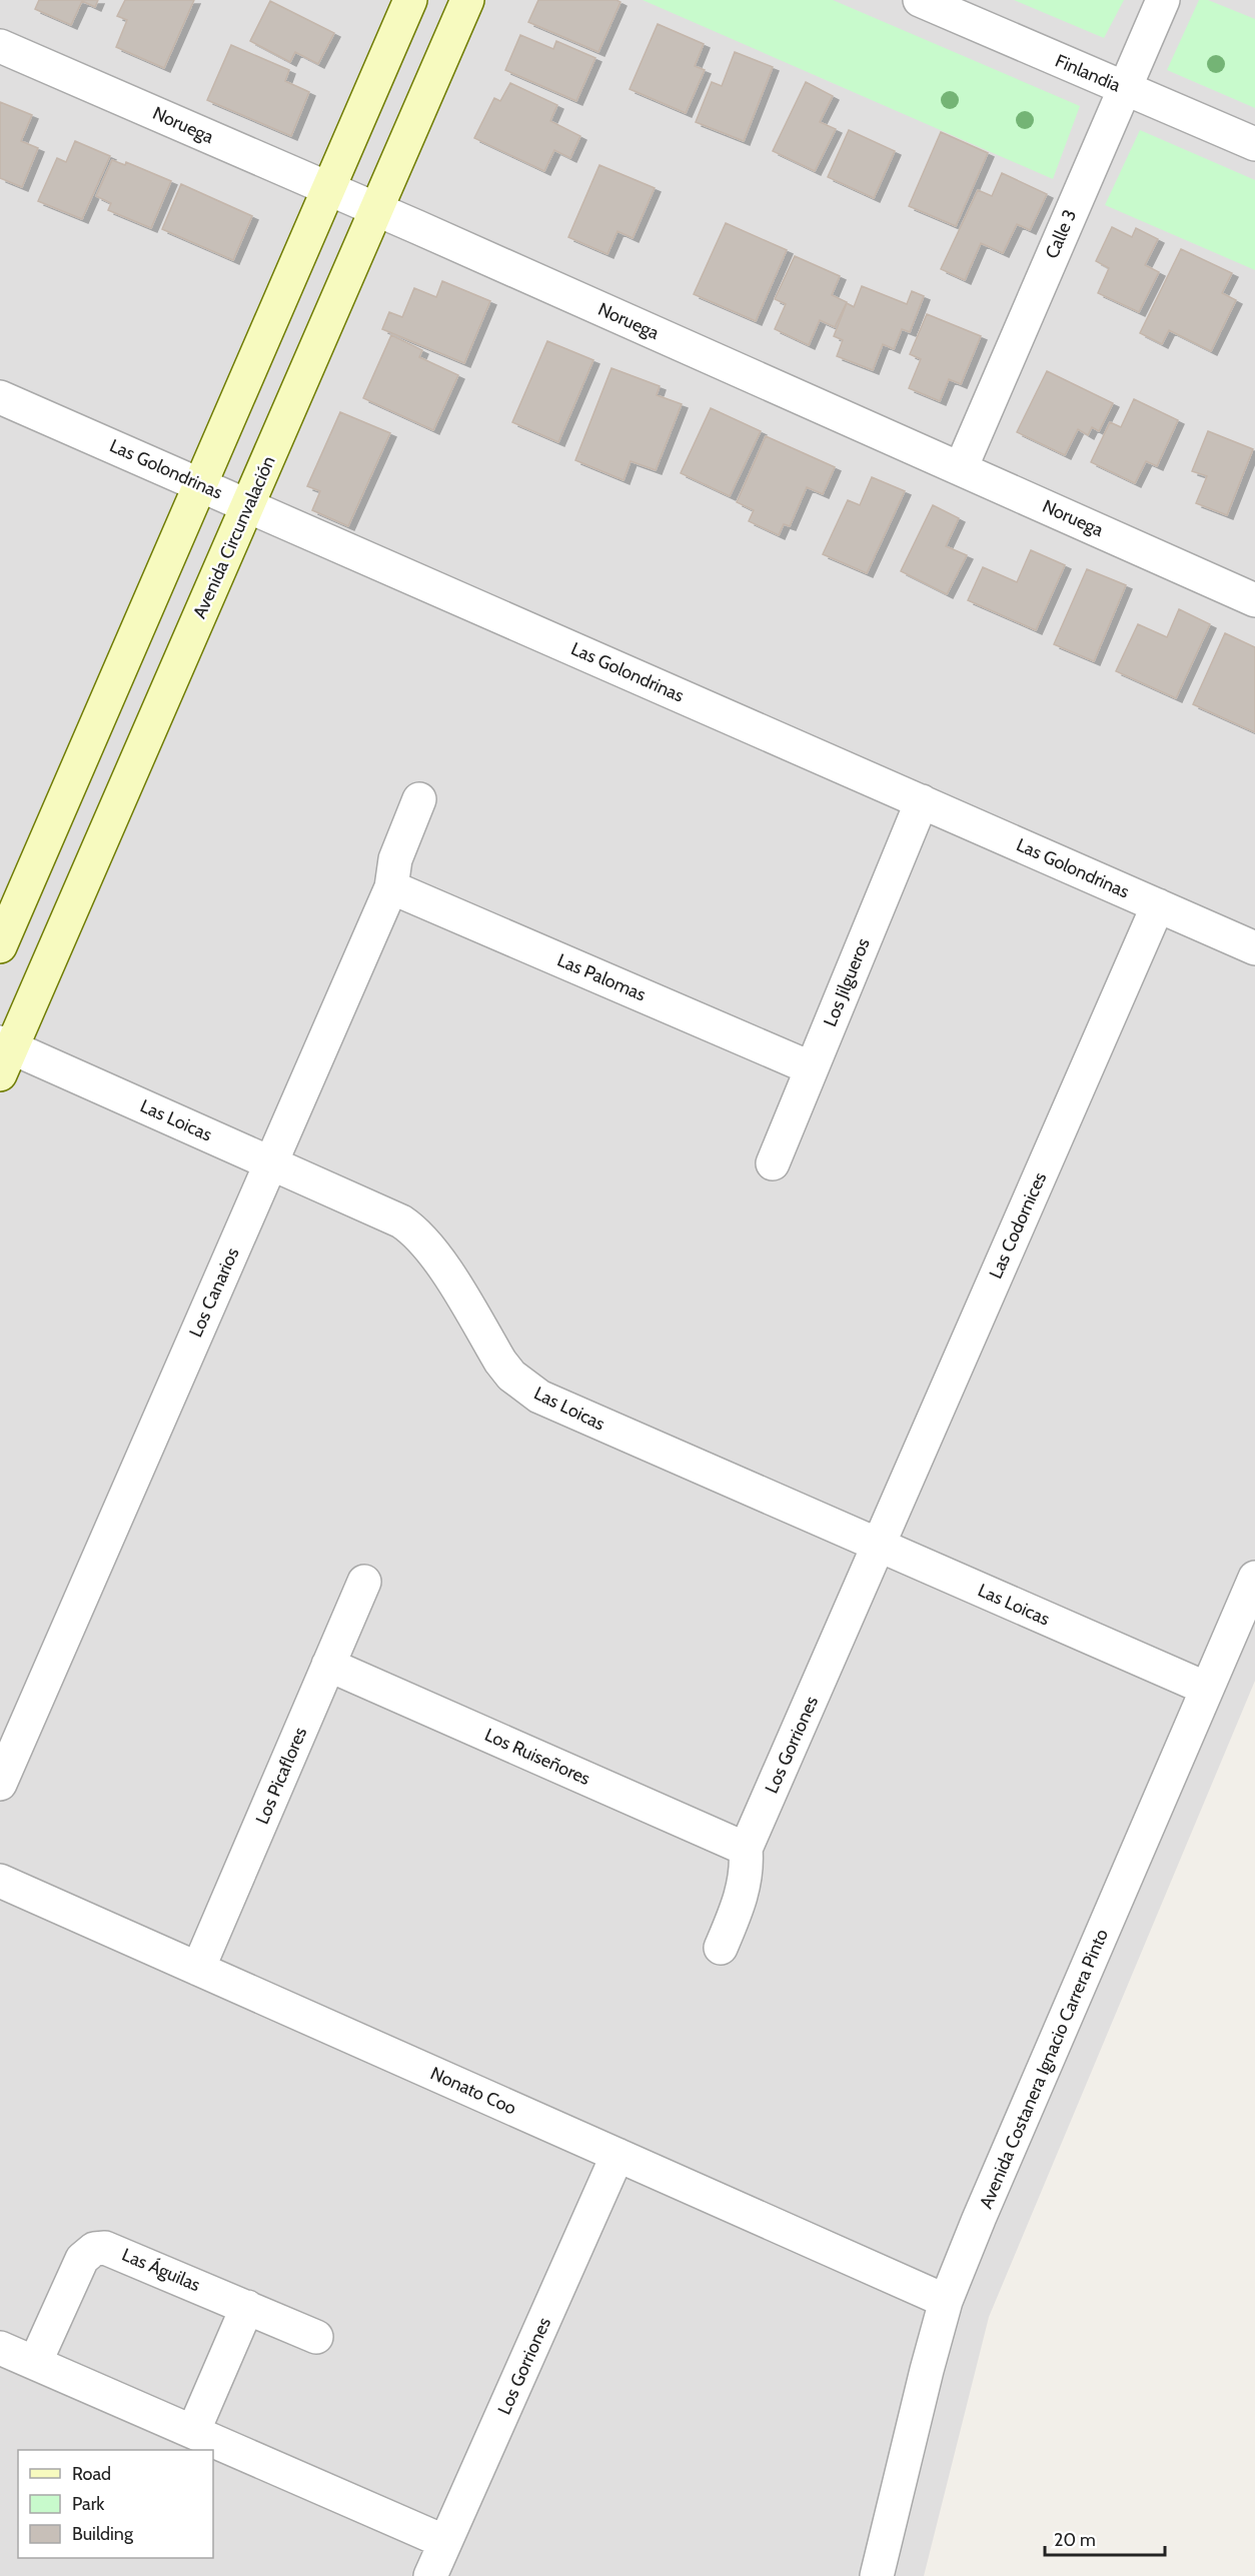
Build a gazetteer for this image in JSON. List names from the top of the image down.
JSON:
{
  "streets": {
    "street": [
      "Finlandia",
      "Noruega",
      "Calle 3",
      "Las Golondrinas",
      "Avenida Circunvalación",
      "Las Palomas",
      "Los Jilgueros",
      "Las Loicas",
      "Las Codornices",
      "Los Canarios",
      "Los Gorriones",
      "Los Ruiseñores",
      "Los Picaflores",
      "Avenida Costanera Ignacio Carrera Pinto",
      "Nonato Coo",
      "Las Águilas"
    ]
  },
  "crossings": [
    ["Finlandia", "Calle 3"],
    ["Noruega", "Calle 3"],
    ["Noruega", "Avenida Circunvalación"],
    ["Las Golondrinas", "Avenida Circunvalación"],
    ["Las Golondrinas", "Los Jilgueros"],
    ["Las Golondrinas", "Las Codornices"],
    ["Avenida Circunvalación", "Las Loicas"],
    ["Las Palomas", "Los Jilgueros"],
    ["Las Palomas", "Los Canarios"],
    ["Las Loicas", "Las Codornices"],
    ["Las Loicas", "Los Canarios"],
    ["Las Loicas", "Los Gorriones"],
    ["Las Loicas", "Avenida Costanera Ignacio Carrera Pinto"],
    ["Las Codornices", "Los Gorriones"],
    ["Los Gorriones", "Los Ruiseñores"],
    ["Los Gorriones", "Nonato Coo"],
    ["Los Ruiseñores", "Los Picaflores"],
    ["Los Picaflores", "Nonato Coo"],
    ["Avenida Costanera Ignacio Carrera Pinto", "Nonato Coo"]
  ],
  "legend": ["Road", "Park", "Building"],
  "scale_bar": "20 m"
}
